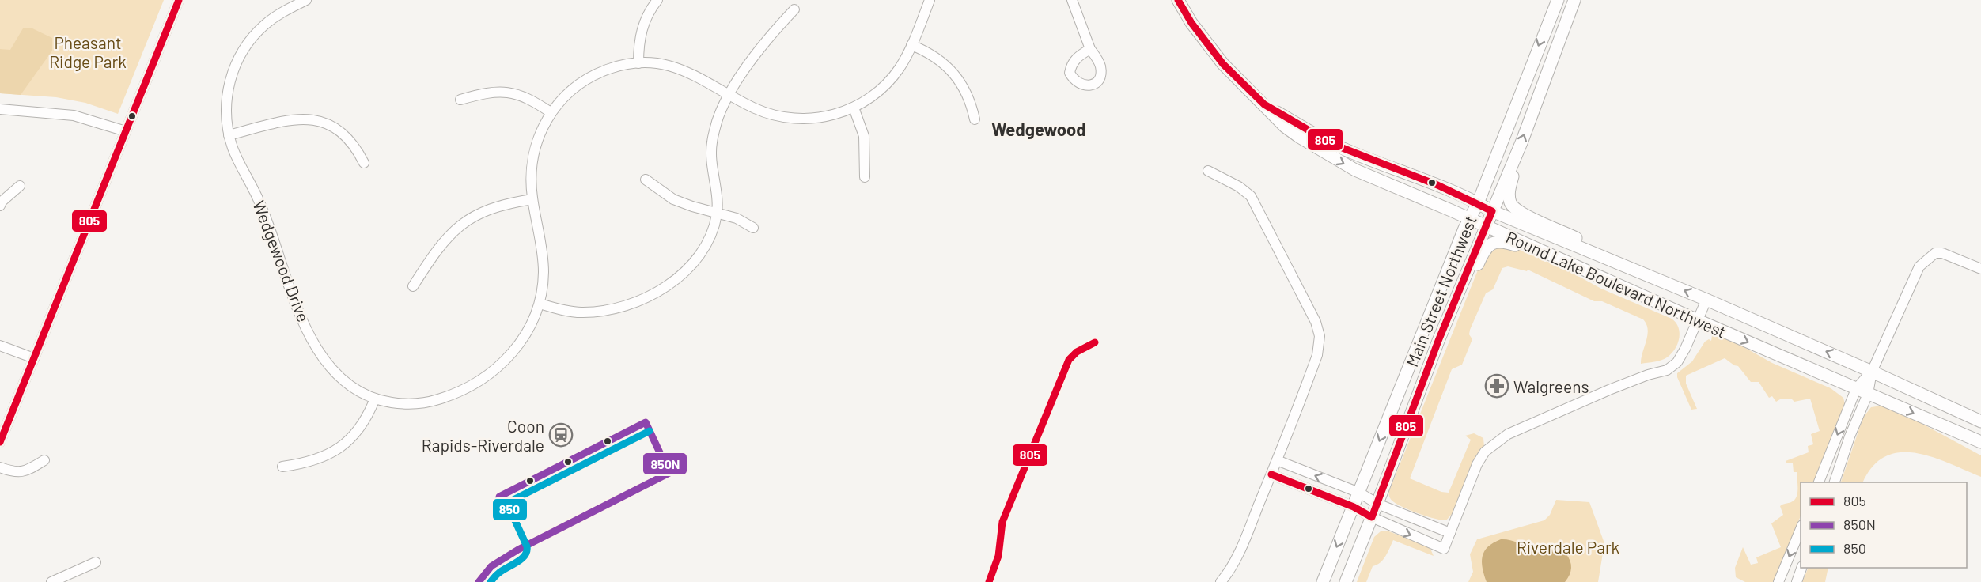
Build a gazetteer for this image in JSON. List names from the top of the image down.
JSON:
{
  "streets": {
    "main road": ["Round Lake Boulevard Northwest", "Main Street Northwest"],
    "street": ["Wedgewood Drive"]
  },
  "crossings": [
    ["Round Lake Boulevard Northwest", "Main Street Northwest"]
  ],
  "districts": ["Wedgewood"],
  "parks": ["Pheasant Ridge Park", "Riverdale Park"],
  "places": {
    "pharmacy": ["Walgreens"],
    "station": ["Coon Rapids-Riverdale"]
  },
  "lines": ["transit line 805", "transit line 850N", "transit line 850"],
  "legend": ["805", "850N", "850"]
}
